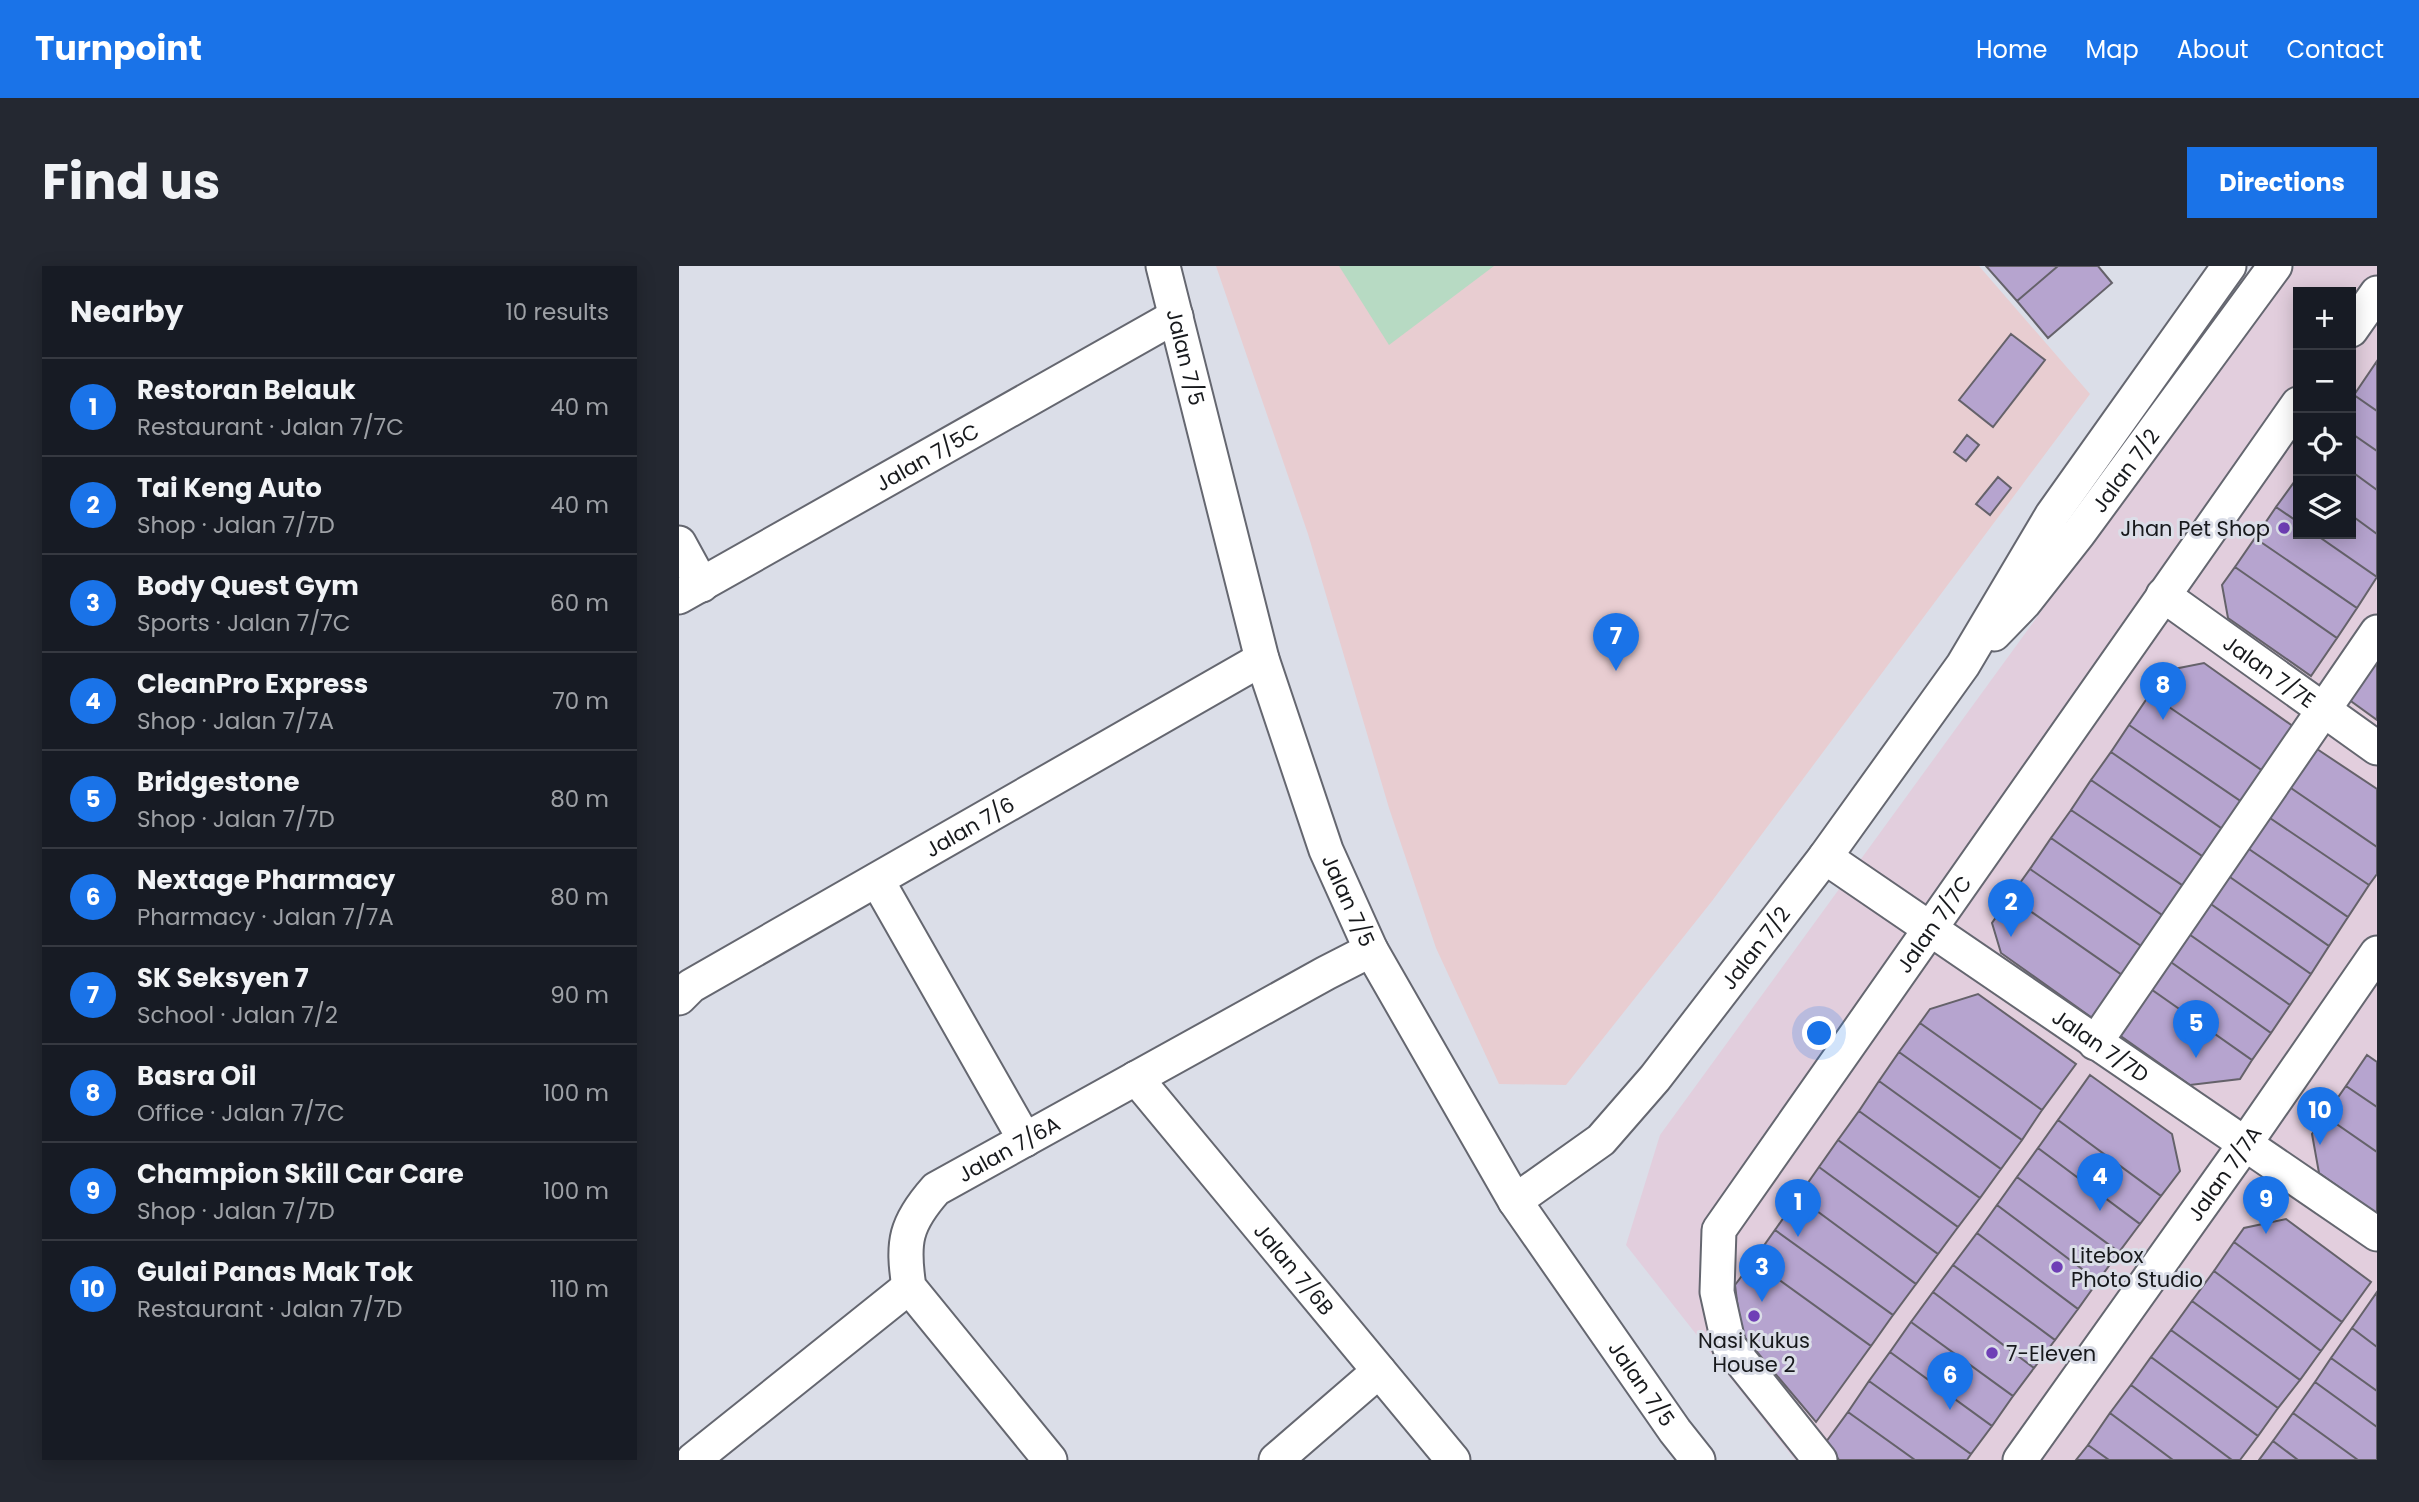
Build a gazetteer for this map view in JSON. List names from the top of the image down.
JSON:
{
  "streets": {
    "street": [
      "Jalan 7/5",
      "Jalan 7/5C",
      "Jalan 7/2",
      "Jalan 7/7E",
      "Jalan 7/6",
      "Jalan 7/7C",
      "Jalan 7/7D",
      "Jalan 7/6A",
      "Jalan 7/7A",
      "Jalan 7/6B"
    ]
  },
  "crossings": [
    ["Jalan 7/5", "Jalan 7/5C"],
    ["Jalan 7/5", "Jalan 7/2"],
    ["Jalan 7/5", "Jalan 7/6"],
    ["Jalan 7/5", "Jalan 7/6A"],
    ["Jalan 7/2", "Jalan 7/7D"],
    ["Jalan 7/7E", "Jalan 7/7C"],
    ["Jalan 7/7C", "Jalan 7/7D"],
    ["Jalan 7/7D", "Jalan 7/7A"],
    ["Jalan 7/6A", "Jalan 7/6B"]
  ],
  "places": [
    "Jhan Pet Shop",
    "Litebox Photo Studio",
    "Nasi Kukus House 2",
    "7-Eleven"
  ],
  "page": {
    "header": "Turnpoint",
    "nav": [
      "Home",
      "Map",
      "About",
      "Contact"
    ],
    "title": "Find us",
    "buttons": "Directions",
    "heading": ["Nearby", "10 results"],
    "map_buttons": ["+", "−"],
    "list": [
      {
        "mark": "1",
        "name": "Restoran Belauk",
        "note": "Restaurant · Jalan 7/7C",
        "value": "40 m"
      },
      {
        "mark": "2",
        "name": "Tai Keng Auto",
        "note": "Shop · Jalan 7/7D",
        "value": "40 m"
      },
      {
        "mark": "3",
        "name": "Body Quest Gym",
        "note": "Sports · Jalan 7/7C",
        "value": "60 m"
      },
      {
        "mark": "4",
        "name": "CleanPro Express",
        "note": "Shop · Jalan 7/7A",
        "value": "70 m"
      },
      {
        "mark": "5",
        "name": "Bridgestone",
        "note": "Shop · Jalan 7/7D",
        "value": "80 m"
      },
      {
        "mark": "6",
        "name": "Nextage Pharmacy",
        "note": "Pharmacy · Jalan 7/7A",
        "value": "80 m"
      },
      {
        "mark": "7",
        "name": "SK Seksyen 7",
        "note": "School · Jalan 7/2",
        "value": "90 m"
      },
      {
        "mark": "8",
        "name": "Basra Oil",
        "note": "Office · Jalan 7/7C",
        "value": "100 m"
      },
      {
        "mark": "9",
        "name": "Champion Skill Car Care",
        "note": "Shop · Jalan 7/7D",
        "value": "100 m"
      },
      {
        "mark": "10",
        "name": "Gulai Panas Mak Tok",
        "note": "Restaurant · Jalan 7/7D",
        "value": "110 m"
      }
    ],
    "pins": [
      "7",
      "8",
      "2",
      "5",
      "10",
      "4",
      "9",
      "1",
      "3",
      "6"
    ]
  }
}
